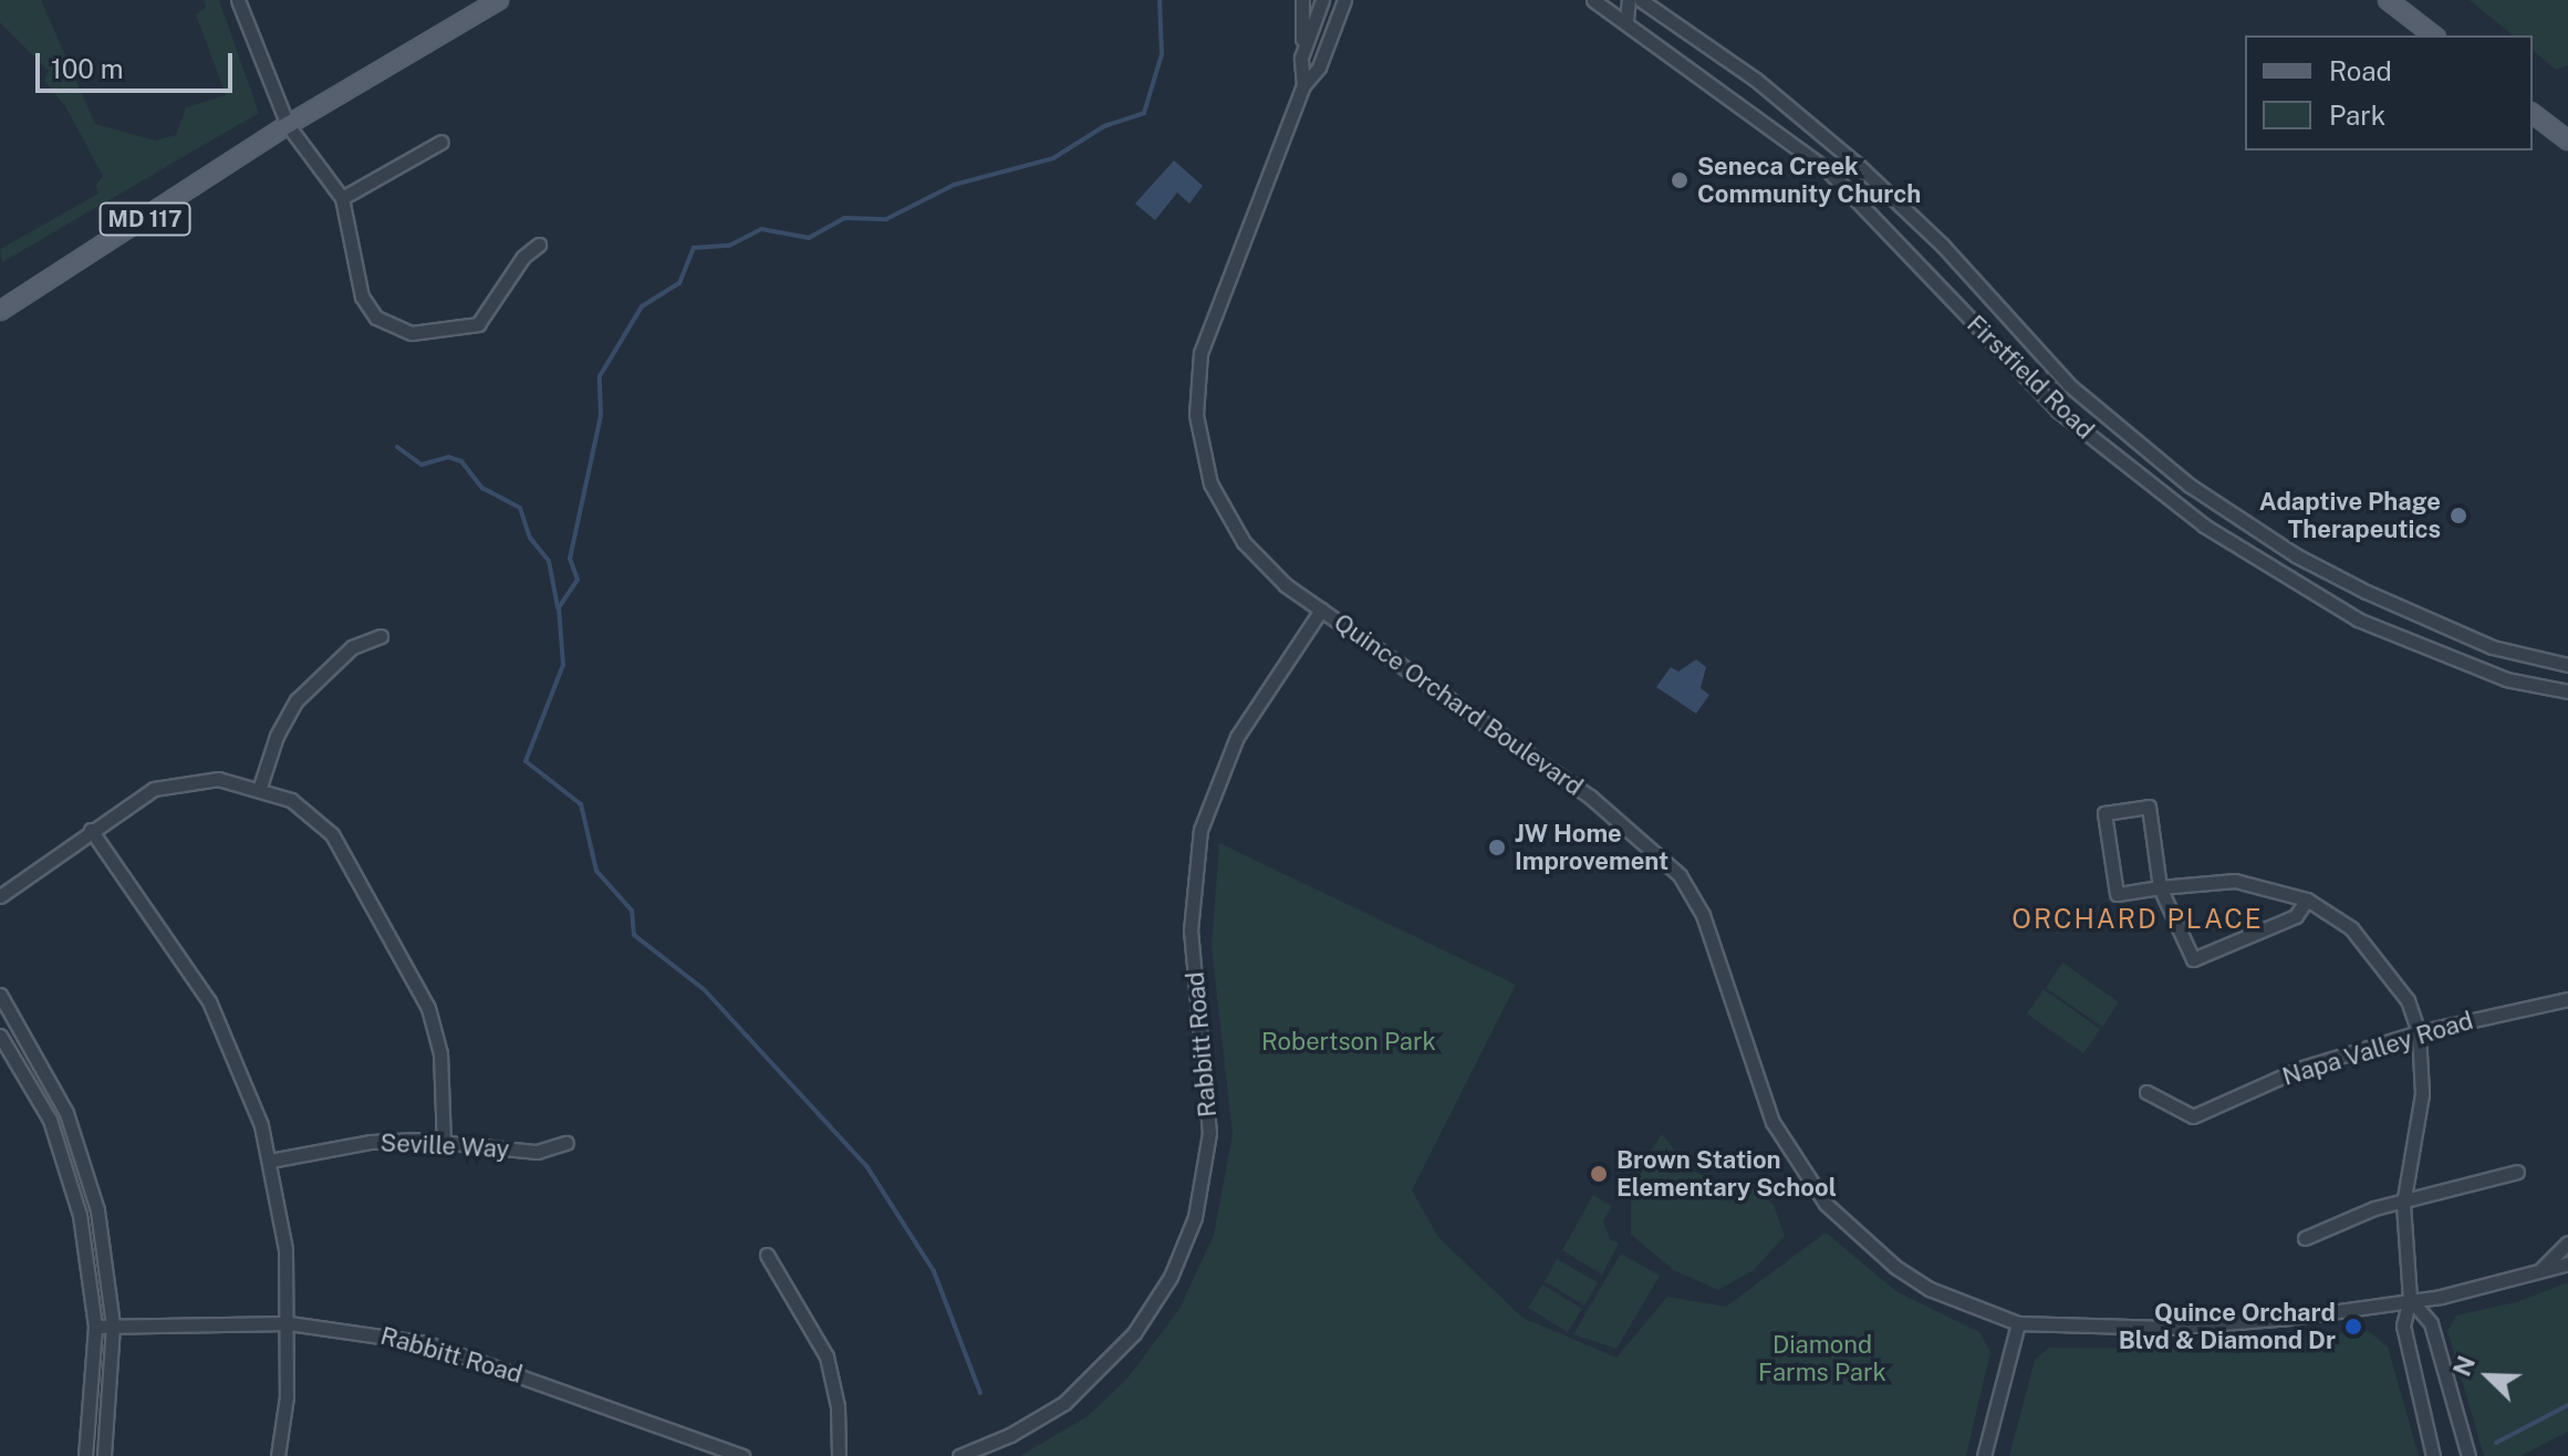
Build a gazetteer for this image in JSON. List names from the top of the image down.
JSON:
{
  "streets": {
    "main road": ["MD 117"],
    "street": [
      "Firstfield Road",
      "Quince Orchard Boulevard",
      "Rabbitt Road",
      "Napa Valley Road",
      "Seville Way"
    ]
  },
  "crossings": [
    ["Quince Orchard Boulevard", "Rabbitt Road"]
  ],
  "districts": ["ORCHARD PLACE"],
  "parks": ["Robertson Park", "Diamond Farms Park"],
  "places": [
    "Seneca Creek Community Church",
    "Adaptive Phage Therapeutics",
    "JW Home Improvement",
    "Brown Station Elementary School",
    "Quince Orchard Blvd & Diamond Dr"
  ],
  "legend": ["Road", "Park"],
  "scale_bar": "100 m",
  "north": "top left"
}
